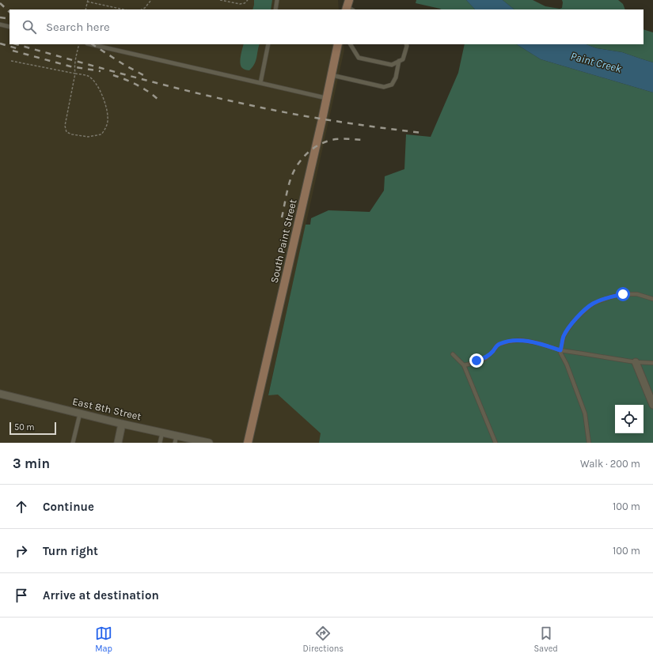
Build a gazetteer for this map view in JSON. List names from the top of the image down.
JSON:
{
  "streets": {
    "main road": ["South Paint Street"],
    "street": ["East 8th Street"]
  },
  "water": ["Paint Creek"],
  "scale_bar": "50 m",
  "page": {
    "search": "Search here",
    "scale": "50 m",
    "heading": ["3 min", "Walk · 200 m"],
    "list": [
      ["Continue", "100 m"],
      ["Turn right", "100 m"],
      "Arrive at destination"
    ],
    "nav": ["Map", "Directions", "Saved"]
  }
}
